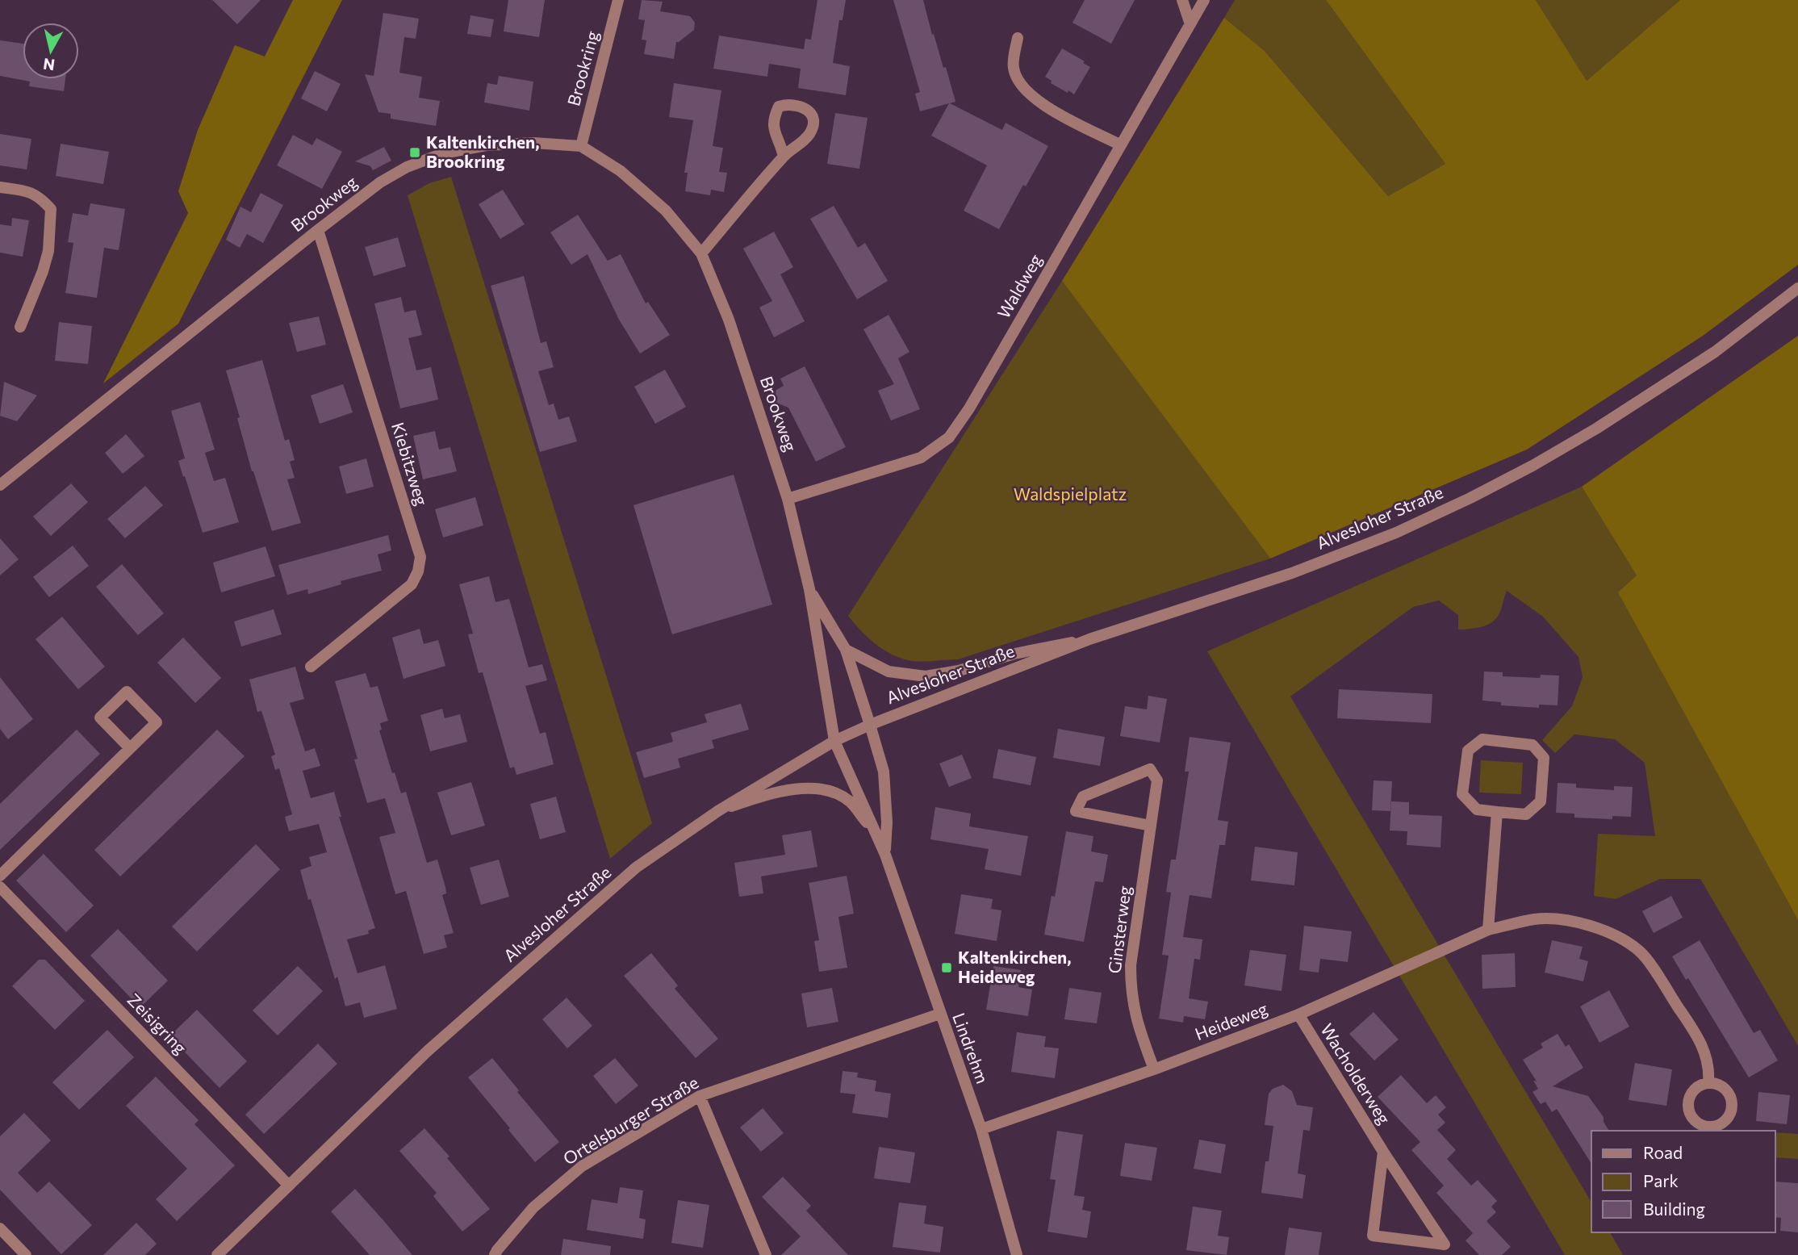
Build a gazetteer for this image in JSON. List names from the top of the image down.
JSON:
{
  "streets": {
    "street": [
      "Brookring",
      "Brookweg",
      "Waldweg",
      "Kiebitzweg",
      "Alvesloher Straße",
      "Ginsterweg",
      "Heideweg",
      "Zeisigring",
      "Lindrehm",
      "Wacholderweg",
      "Ortelsburger Straße"
    ]
  },
  "crossings": [
    ["Brookring", "Brookweg"],
    ["Brookweg", "Waldweg"],
    ["Brookweg", "Kiebitzweg"],
    ["Brookweg", "Alvesloher Straße"],
    ["Brookweg", "Lindrehm"],
    ["Alvesloher Straße", "Zeisigring"],
    ["Alvesloher Straße", "Lindrehm"],
    ["Ginsterweg", "Heideweg"],
    ["Heideweg", "Lindrehm"],
    ["Heideweg", "Wacholderweg"],
    ["Lindrehm", "Ortelsburger Straße"]
  ],
  "parks": ["Waldspielplatz"],
  "places": {
    "transit": ["Kaltenkirchen, Brookring", "Kaltenkirchen, Heideweg"]
  },
  "legend": ["Road", "Park", "Building"],
  "north": "bottom"
}
